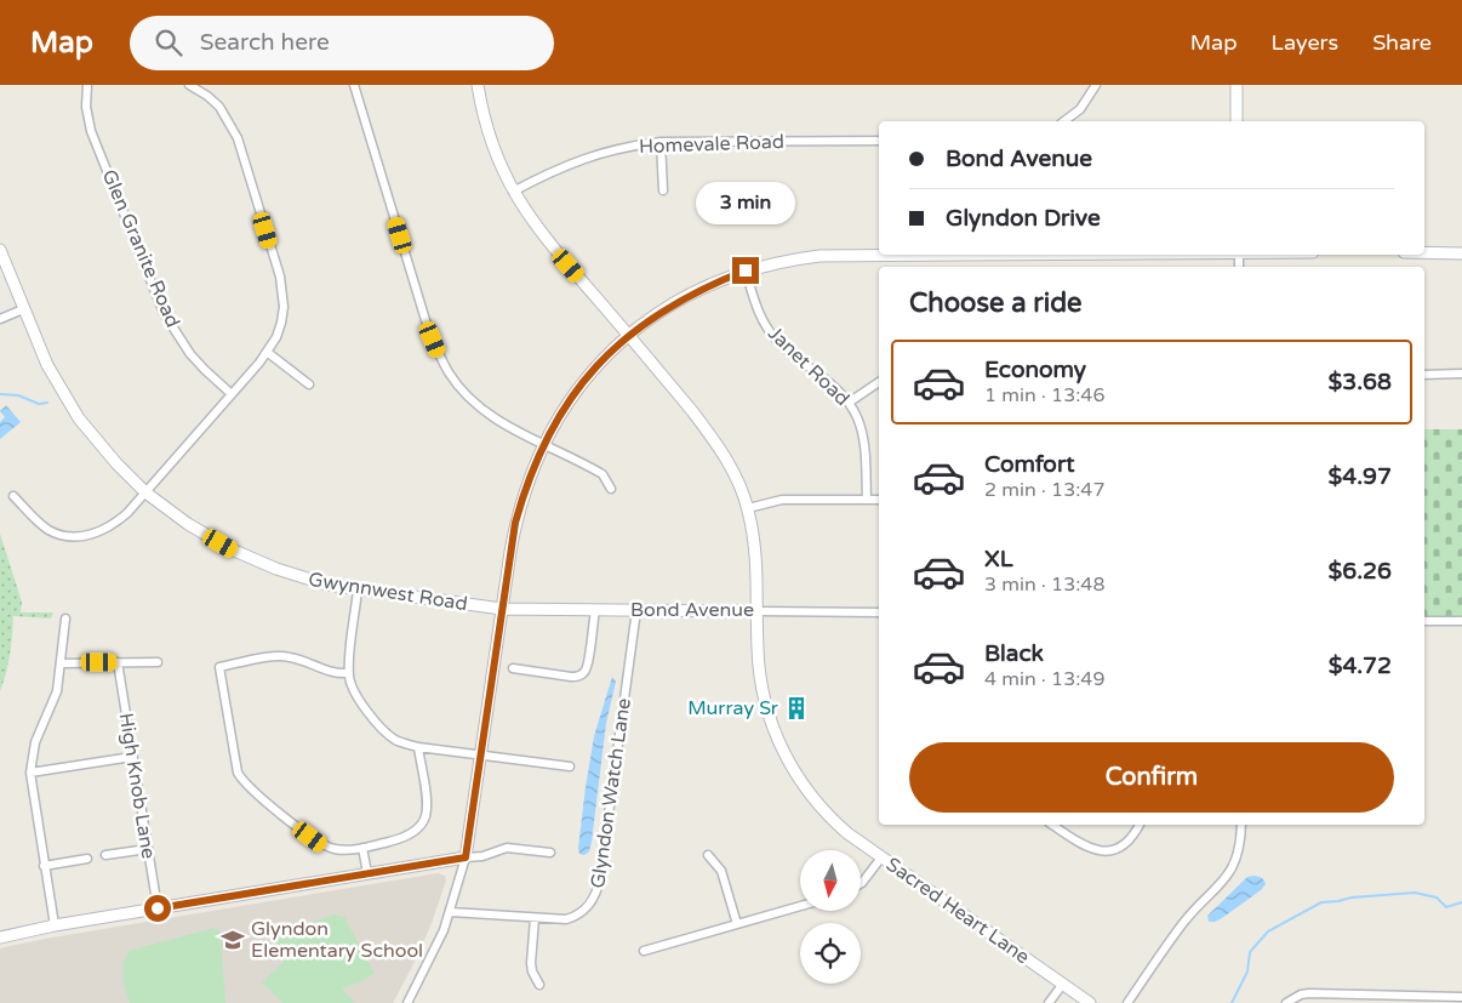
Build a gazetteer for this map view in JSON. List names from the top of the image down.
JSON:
{
  "streets": {
    "street": [
      "Homevale Road",
      "Glen Granite Road",
      "Janet Road",
      "Gwynnwest Road",
      "Bond Avenue",
      "High Knob Lane",
      "Glyndon Watch Lane",
      "Sacred Heart Lane"
    ]
  },
  "crossings": [
    ["Homevale Road", "Sacred Heart Lane"],
    ["Gwynnwest Road", "Bond Avenue"],
    ["Bond Avenue", "Glyndon Watch Lane"],
    ["Bond Avenue", "Sacred Heart Lane"]
  ],
  "places": {
    "building": ["Murray Sr"],
    "school or university": ["Glyndon Elementary School"]
  },
  "north": "bottom",
  "page": {
    "header": "Map",
    "search": "Search here",
    "nav": ["Map", "Layers", "Share"],
    "banner": ["Bond Avenue", "Glyndon Drive"],
    "bubble": "3 min",
    "heading": "Choose a ride",
    "list": [
      {
        "name": "Economy",
        "note": "1 min · 13:46",
        "value": "$3.68"
      },
      {
        "name": "Comfort",
        "note": "2 min · 13:47",
        "value": "$4.97"
      },
      {
        "name": "XL",
        "note": "3 min · 13:48",
        "value": "$6.26"
      },
      {
        "name": "Black",
        "note": "4 min · 13:49",
        "value": "$4.72"
      }
    ],
    "buttons": "Confirm"
  }
}
